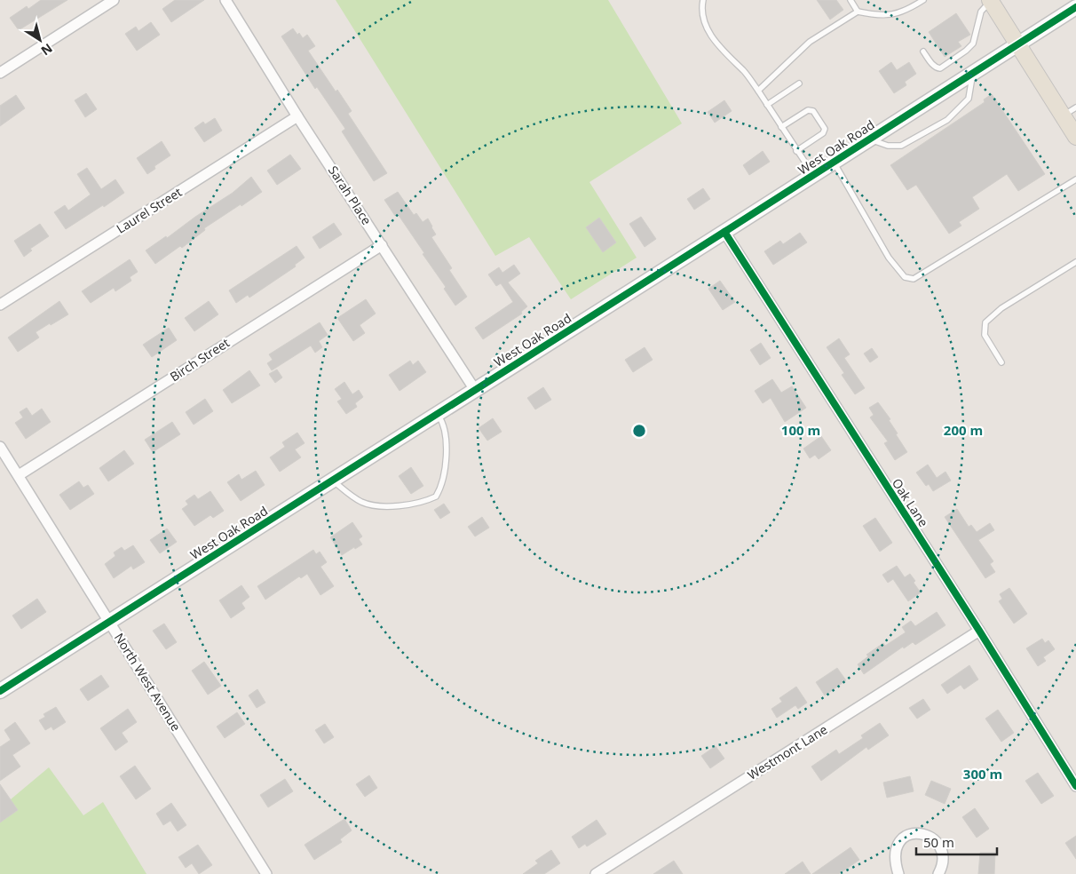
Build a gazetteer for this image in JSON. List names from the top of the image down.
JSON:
{
  "streets": {
    "street": [
      "West Oak Road",
      "Sarah Place",
      "Laurel Street",
      "Birch Street",
      "Oak Lane",
      "North West Avenue",
      "Westmont Lane"
    ]
  },
  "crossings": [
    ["West Oak Road", "Sarah Place"],
    ["West Oak Road", "Oak Lane"],
    ["West Oak Road", "North West Avenue"],
    ["Sarah Place", "Laurel Street"],
    ["Sarah Place", "Birch Street"],
    ["Birch Street", "North West Avenue"],
    ["Oak Lane", "Westmont Lane"]
  ],
  "scale_bar": "50 m",
  "north": "bottom right",
  "rings": ["100 m", "200 m", "300 m"]
}
